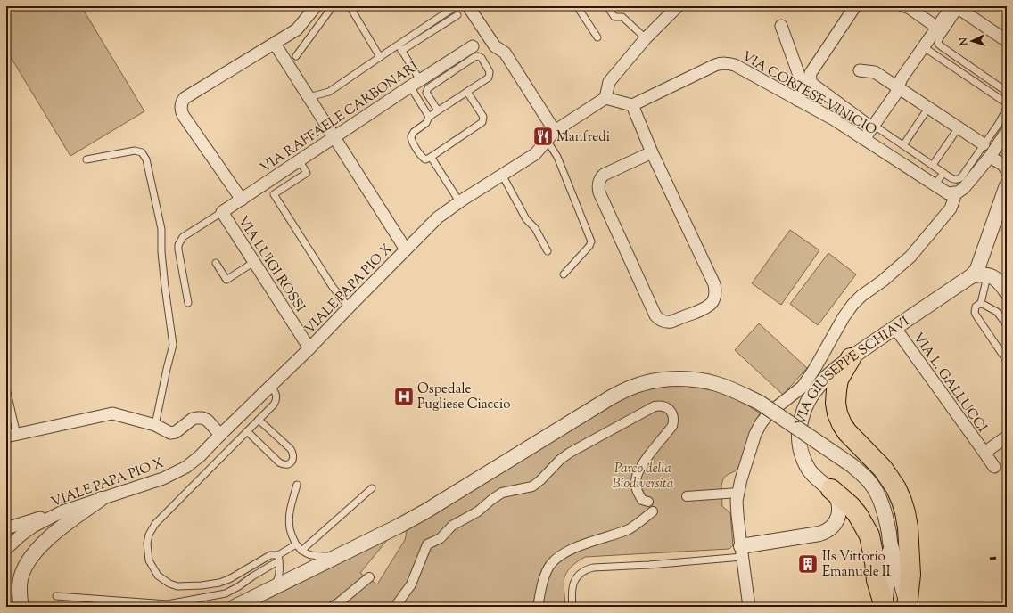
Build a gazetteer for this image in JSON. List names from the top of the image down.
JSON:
{
  "streets": {
    "street": [
      "VIA CORTESE VINICIO",
      "VIA RAFFAELE CARBONARI",
      "VIA LUIGI ROSSI",
      "VIALE PAPA PIO X",
      "VIA GIUSEPPE SCHIAVI",
      "VIA L. GALLUCCI"
    ]
  },
  "crossings": [
    ["VIA RAFFAELE CARBONARI", "VIA LUIGI ROSSI"],
    ["VIA LUIGI ROSSI", "VIALE PAPA PIO X"],
    ["VIA GIUSEPPE SCHIAVI", "VIA L. GALLUCCI"]
  ],
  "parks": ["Parco della Biodiversità"],
  "places": {
    "restaurant": ["Manfredi"],
    "hospital": ["Ospedale Pugliese Ciaccio"],
    "building": ["IIs Vittorio Emanuele II"]
  },
  "north": "left"
}
